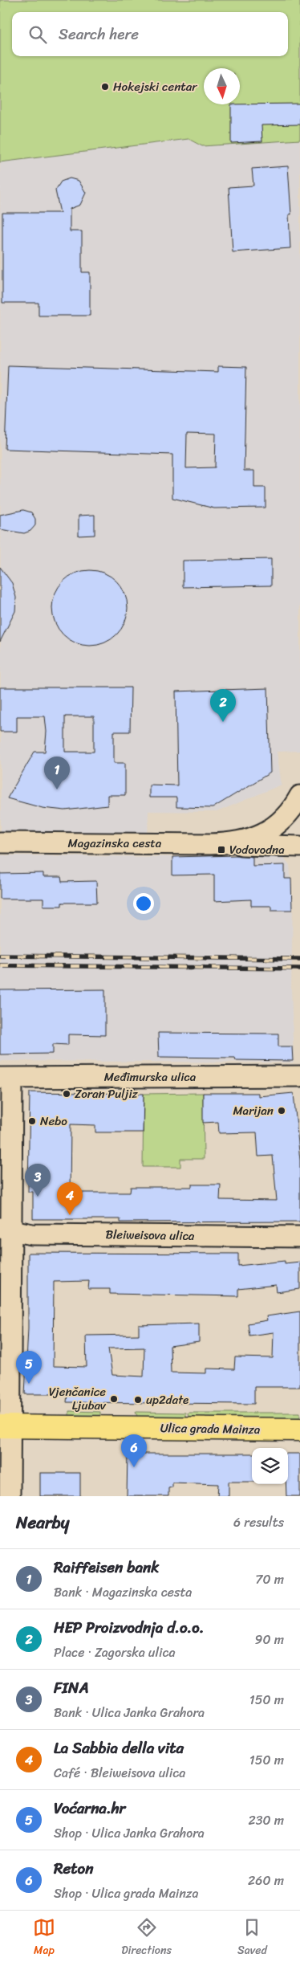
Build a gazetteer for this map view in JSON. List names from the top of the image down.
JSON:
{
  "streets": {
    "main road": ["Ulica grada Mainza"],
    "street": ["Magazinska cesta", "Međimurska ulica", "Bleiweisova ulica"]
  },
  "places": {
    "other": [
      "Hokejski centar",
      "Zoran Puljiz",
      "Marijan",
      "Nebo",
      "Vjenčanice Ljubav",
      "up2date"
    ],
    "transit": ["Vodovodna"]
  },
  "north": "bottom",
  "page": {
    "search": "Search here",
    "pins": [
      "2",
      "1",
      "3",
      "4",
      "5",
      "6"
    ],
    "heading": ["Nearby", "6 results"],
    "list": [
      {
        "mark": "1",
        "name": "Raiffeisen bank",
        "note": "Bank · Magazinska cesta",
        "value": "70 m"
      },
      {
        "mark": "2",
        "name": "HEP Proizvodnja d.o.o.",
        "note": "Place · Zagorska ulica",
        "value": "90 m"
      },
      {
        "mark": "3",
        "name": "FINA",
        "note": "Bank · Ulica Janka Grahora",
        "value": "150 m"
      },
      {
        "mark": "4",
        "name": "La Sabbia della vita",
        "note": "Café · Bleiweisova ulica",
        "value": "150 m"
      },
      {
        "mark": "5",
        "name": "Voćarna.hr",
        "note": "Shop · Ulica Janka Grahora",
        "value": "230 m"
      },
      {
        "mark": "6",
        "name": "Reton",
        "note": "Shop · Ulica grada Mainza",
        "value": "260 m"
      }
    ],
    "nav": ["Map", "Directions", "Saved"]
  }
}
